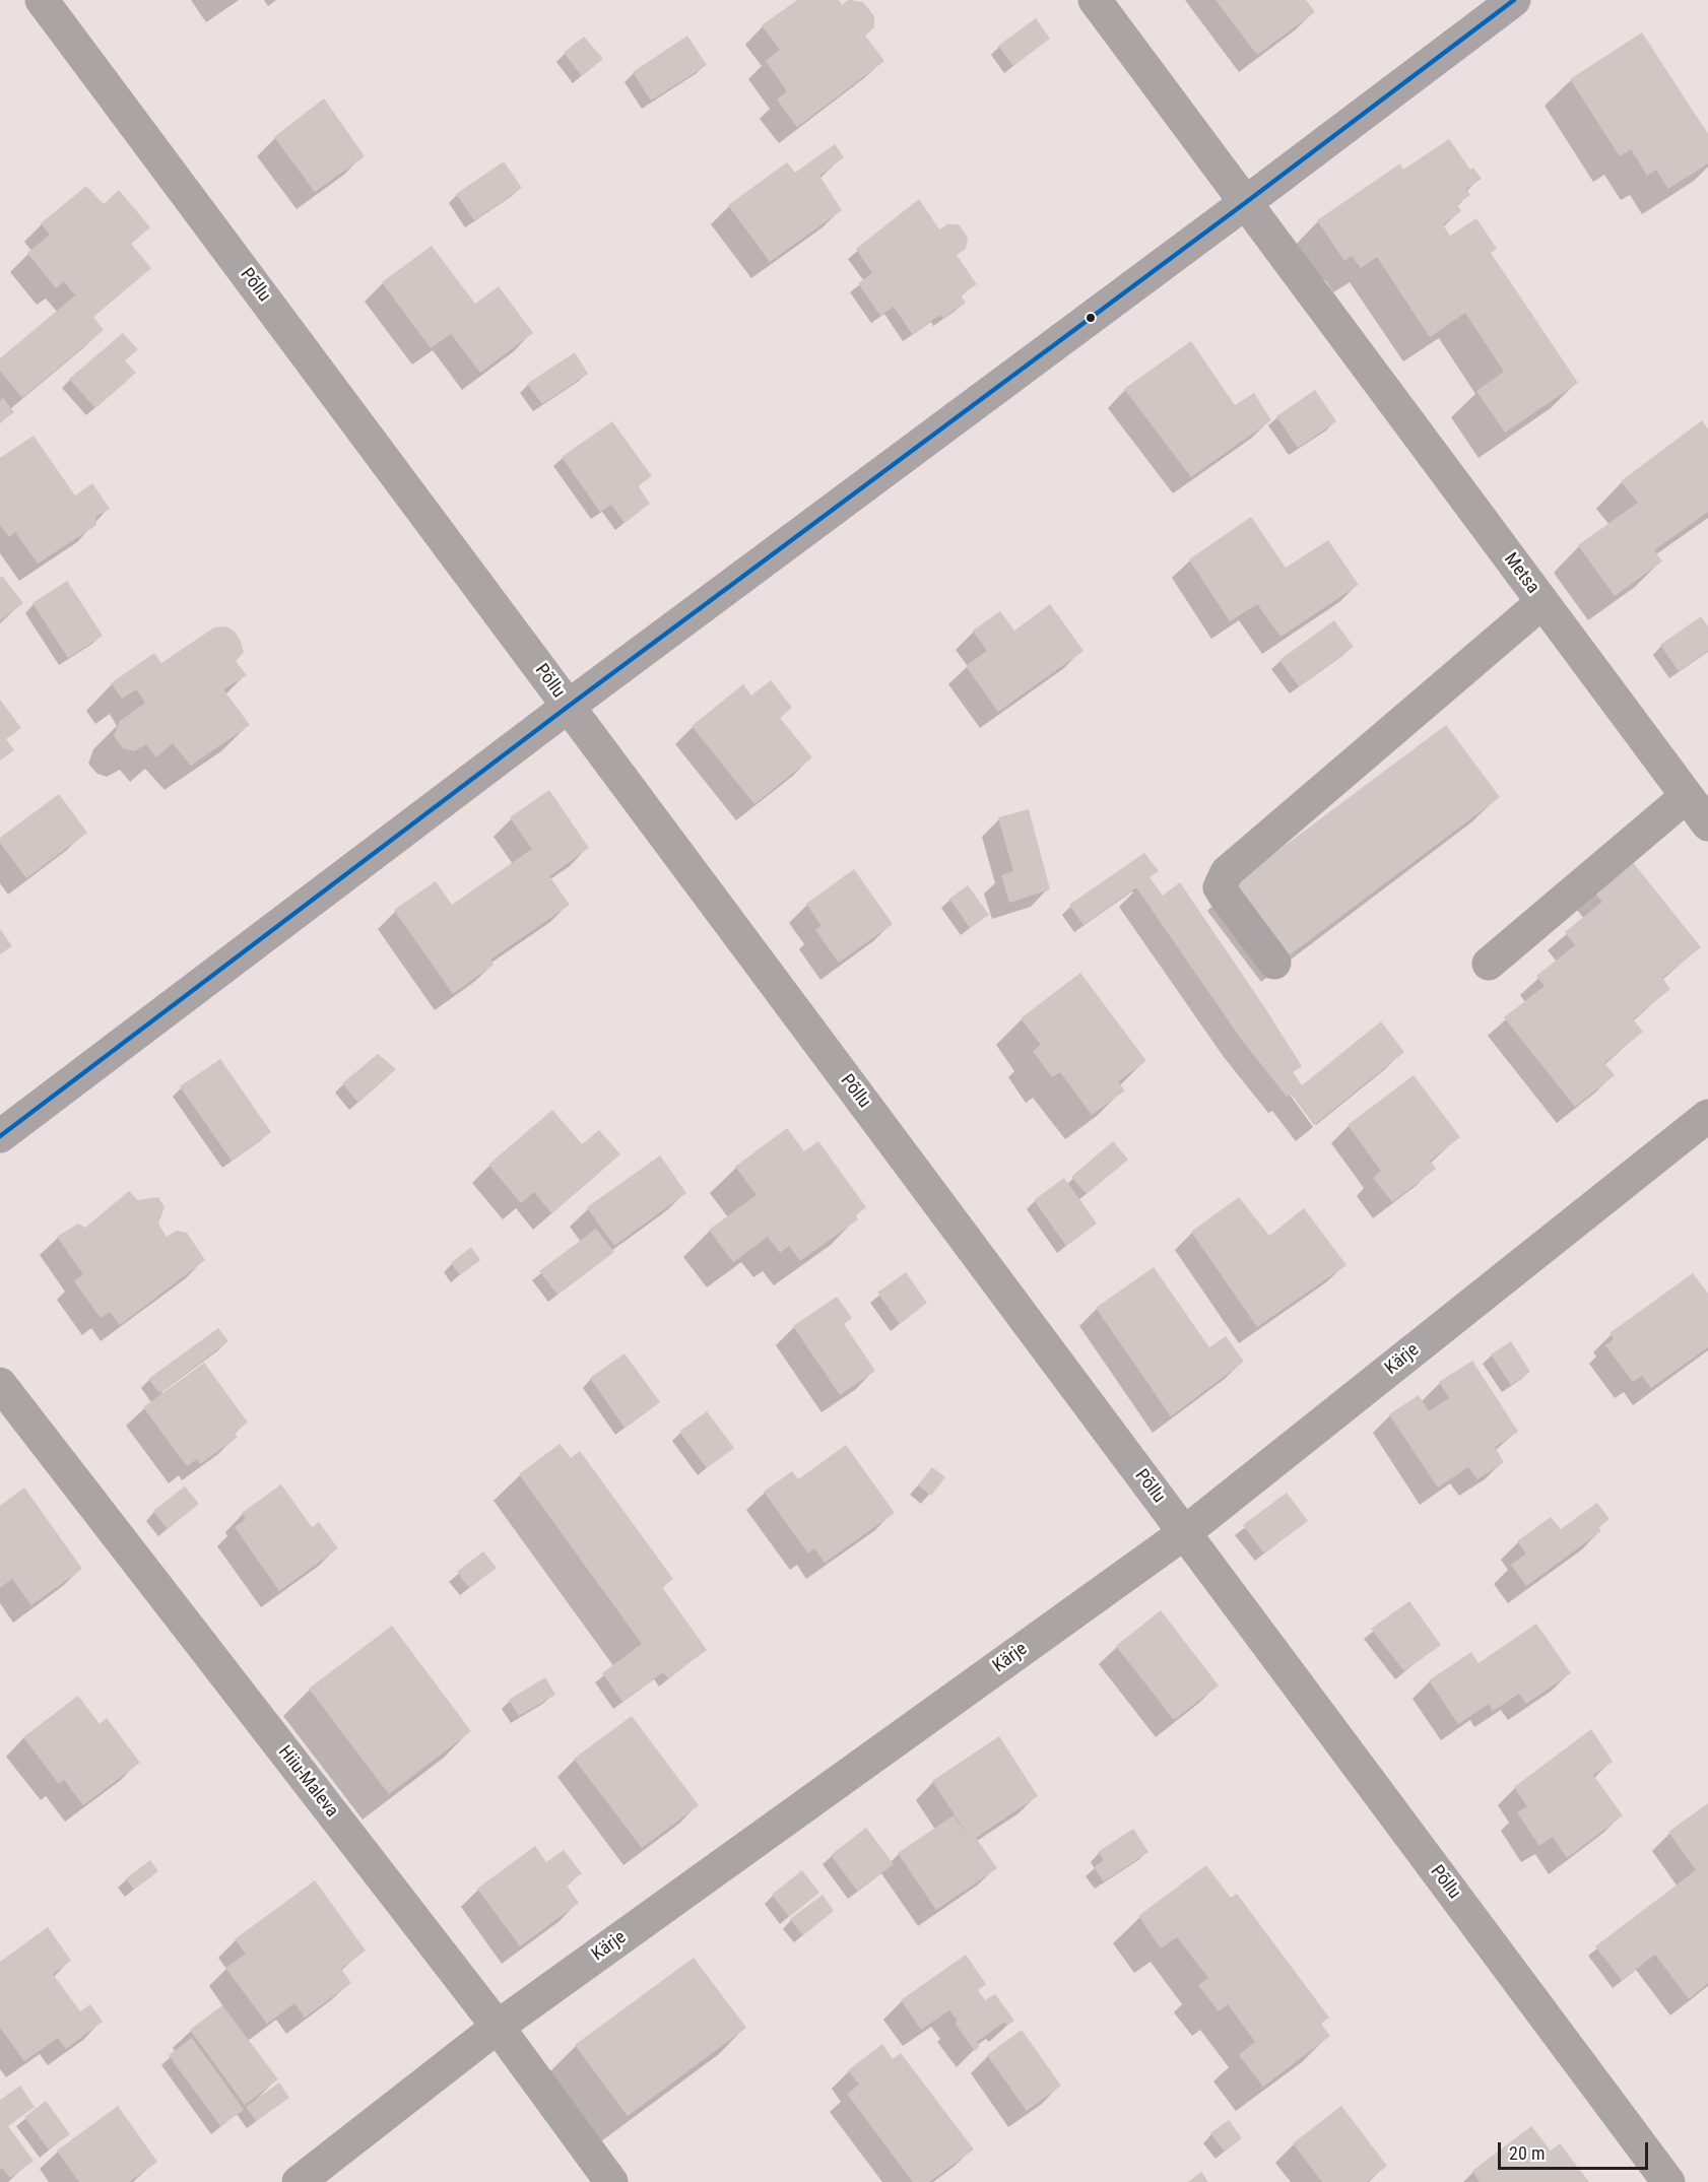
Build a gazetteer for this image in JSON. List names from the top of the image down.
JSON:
{
  "streets": {
    "street": [
      "Põllu",
      "Metsa",
      "Kärje",
      "Hiiu-Maleva"
    ]
  },
  "crossings": [
    ["Põllu", "Kärje"],
    ["Kärje", "Hiiu-Maleva"]
  ],
  "scale_bar": "20 m"
}
